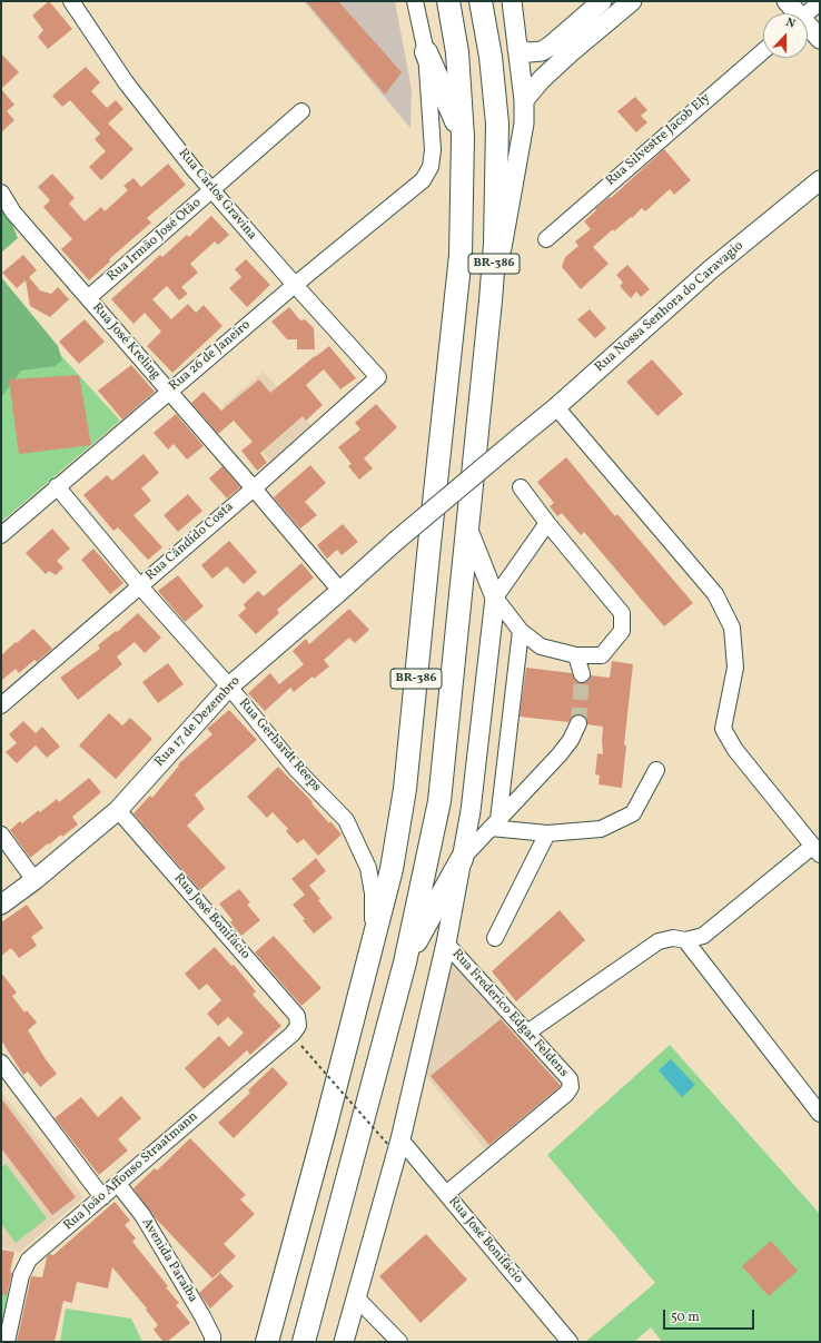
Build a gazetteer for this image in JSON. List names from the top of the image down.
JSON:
{
  "streets": {
    "highway": ["BR-386"],
    "main road": ["Rua Nossa Senhora do Caravagio", "Rua 17 de Dezembro"],
    "street": [
      "Rua Silvestre Jacob Ely",
      "Rua Carlos Gravina",
      "Rua Irmão José Otão",
      "Rua José Kreling",
      "Rua 26 de Janeiro",
      "Rua Cândido Costa",
      "Rua Gerhardt Reeps",
      "Rua José Bonifácio",
      "Rua Frederico Edgar Feldens",
      "Rua João Affonso Straatmann",
      "Avenida Paraíba"
    ]
  },
  "crossings": [
    ["Rua Carlos Gravina", "Rua Irmão José Otão"],
    ["Rua Carlos Gravina", "Rua 26 de Janeiro"],
    ["Rua Carlos Gravina", "Rua Cândido Costa"],
    ["Rua Irmão José Otão", "Rua José Kreling"],
    ["BR-386", "Rua Gerhardt Reeps"],
    ["Rua Nossa Senhora do Caravagio", "Rua 17 de Dezembro"],
    ["Rua José Kreling", "Rua 26 de Janeiro"],
    ["Rua José Kreling", "Rua Cândido Costa"],
    ["Rua José Kreling", "Rua 17 de Dezembro"],
    ["Rua 26 de Janeiro", "Rua Gerhardt Reeps"],
    ["Rua Cândido Costa", "Rua Gerhardt Reeps"],
    ["Rua 17 de Dezembro", "Rua Gerhardt Reeps"],
    ["Rua 17 de Dezembro", "Rua José Bonifácio"],
    ["Rua José Bonifácio", "Rua Frederico Edgar Feldens"],
    ["Rua José Bonifácio", "Rua João Affonso Straatmann"],
    ["Rua João Affonso Straatmann", "Avenida Paraíba"]
  ],
  "scale_bar": "50 m",
  "north": "top"
}
